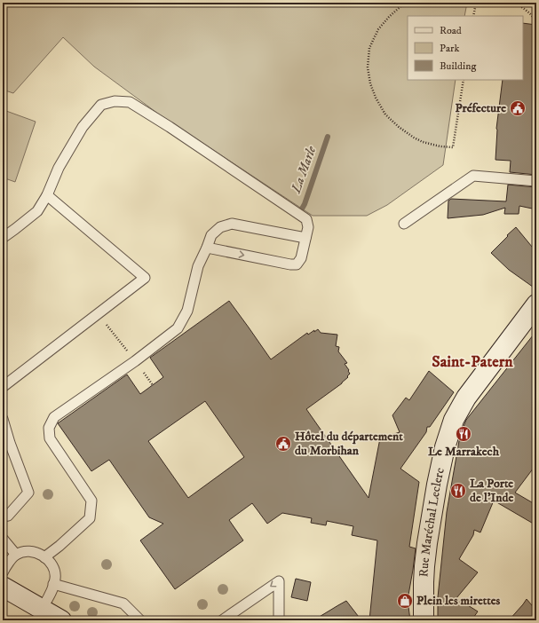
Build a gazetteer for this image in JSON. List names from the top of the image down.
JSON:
{
  "streets": {
    "street": ["Rue Maréchal Leclerc"]
  },
  "districts": ["Saint-Patern"],
  "water": ["La Marle"],
  "places": {
    "public building": ["Préfecture", "Hôtel du département du Morbihan"],
    "restaurant": ["Le Marrakech", "La Porte de l'Inde"],
    "shop": ["Plein les mirettes"]
  },
  "legend": ["Road", "Park", "Building"]
}
